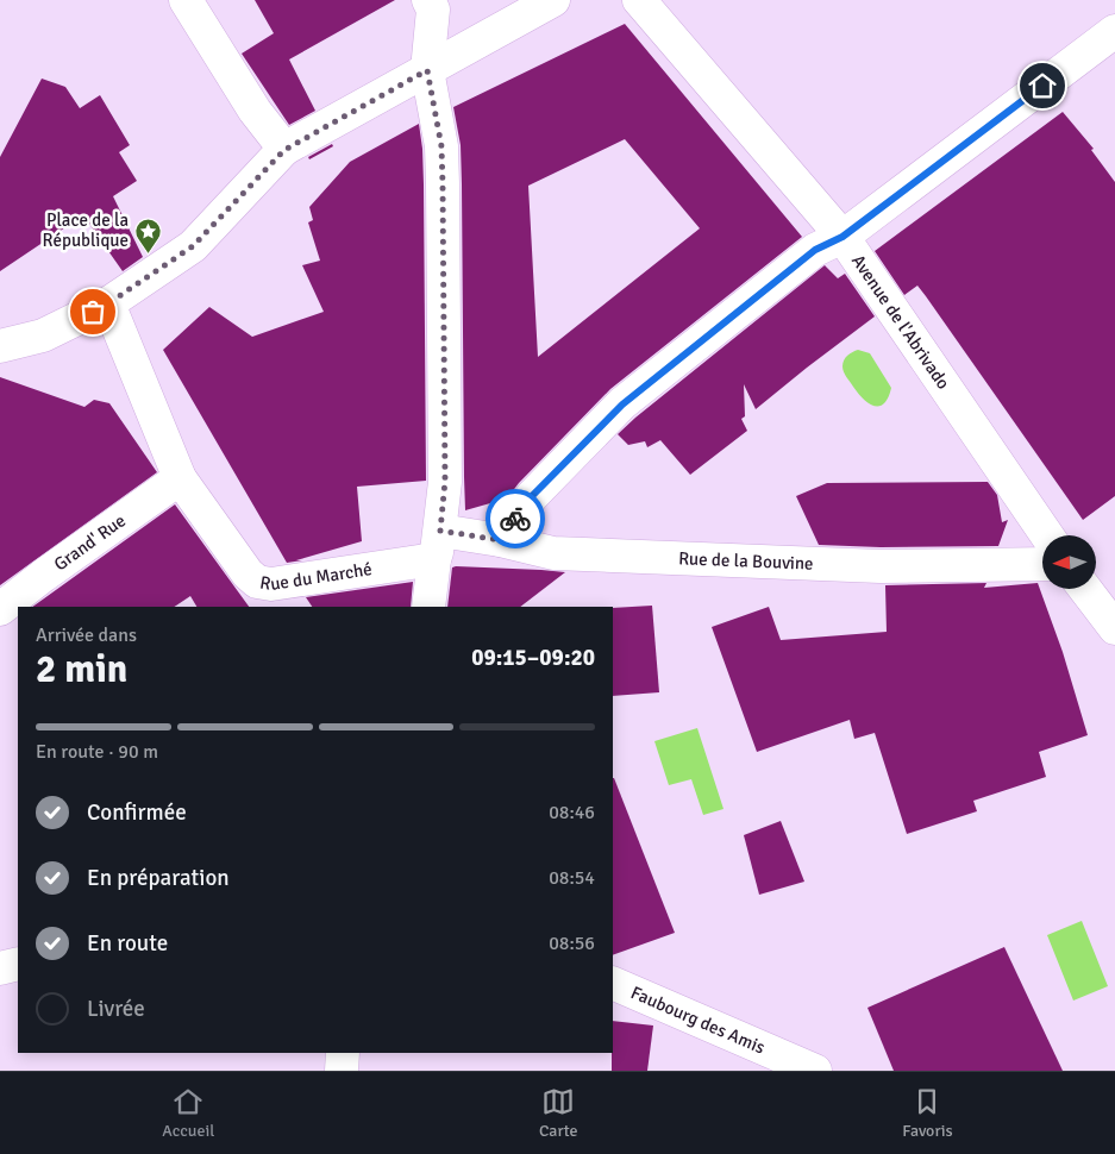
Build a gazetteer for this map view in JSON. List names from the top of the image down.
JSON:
{
  "streets": {
    "street": [
      "Avenue de l'Abrivado",
      "Grand' Rue",
      "Rue de la Bouvine",
      "Rue du Marché",
      "Faubourg des Amis"
    ]
  },
  "crossings": [
    ["Grand' Rue", "Rue du Marché"],
    ["Rue de la Bouvine", "Rue du Marché"]
  ],
  "places": {
    "place": ["Place de la République"]
  },
  "north": "left",
  "page": {
    "heading": ["2 min", "Arrivée dans", "09:15–09:20"],
    "bar": "En route · 90 m",
    "list": [
      ["Confirmée", "08:46"],
      ["En préparation", "08:54"],
      ["En route", "08:56"],
      "Livrée"
    ],
    "tabs": ["Accueil", "Carte", "Favoris"]
  }
}
